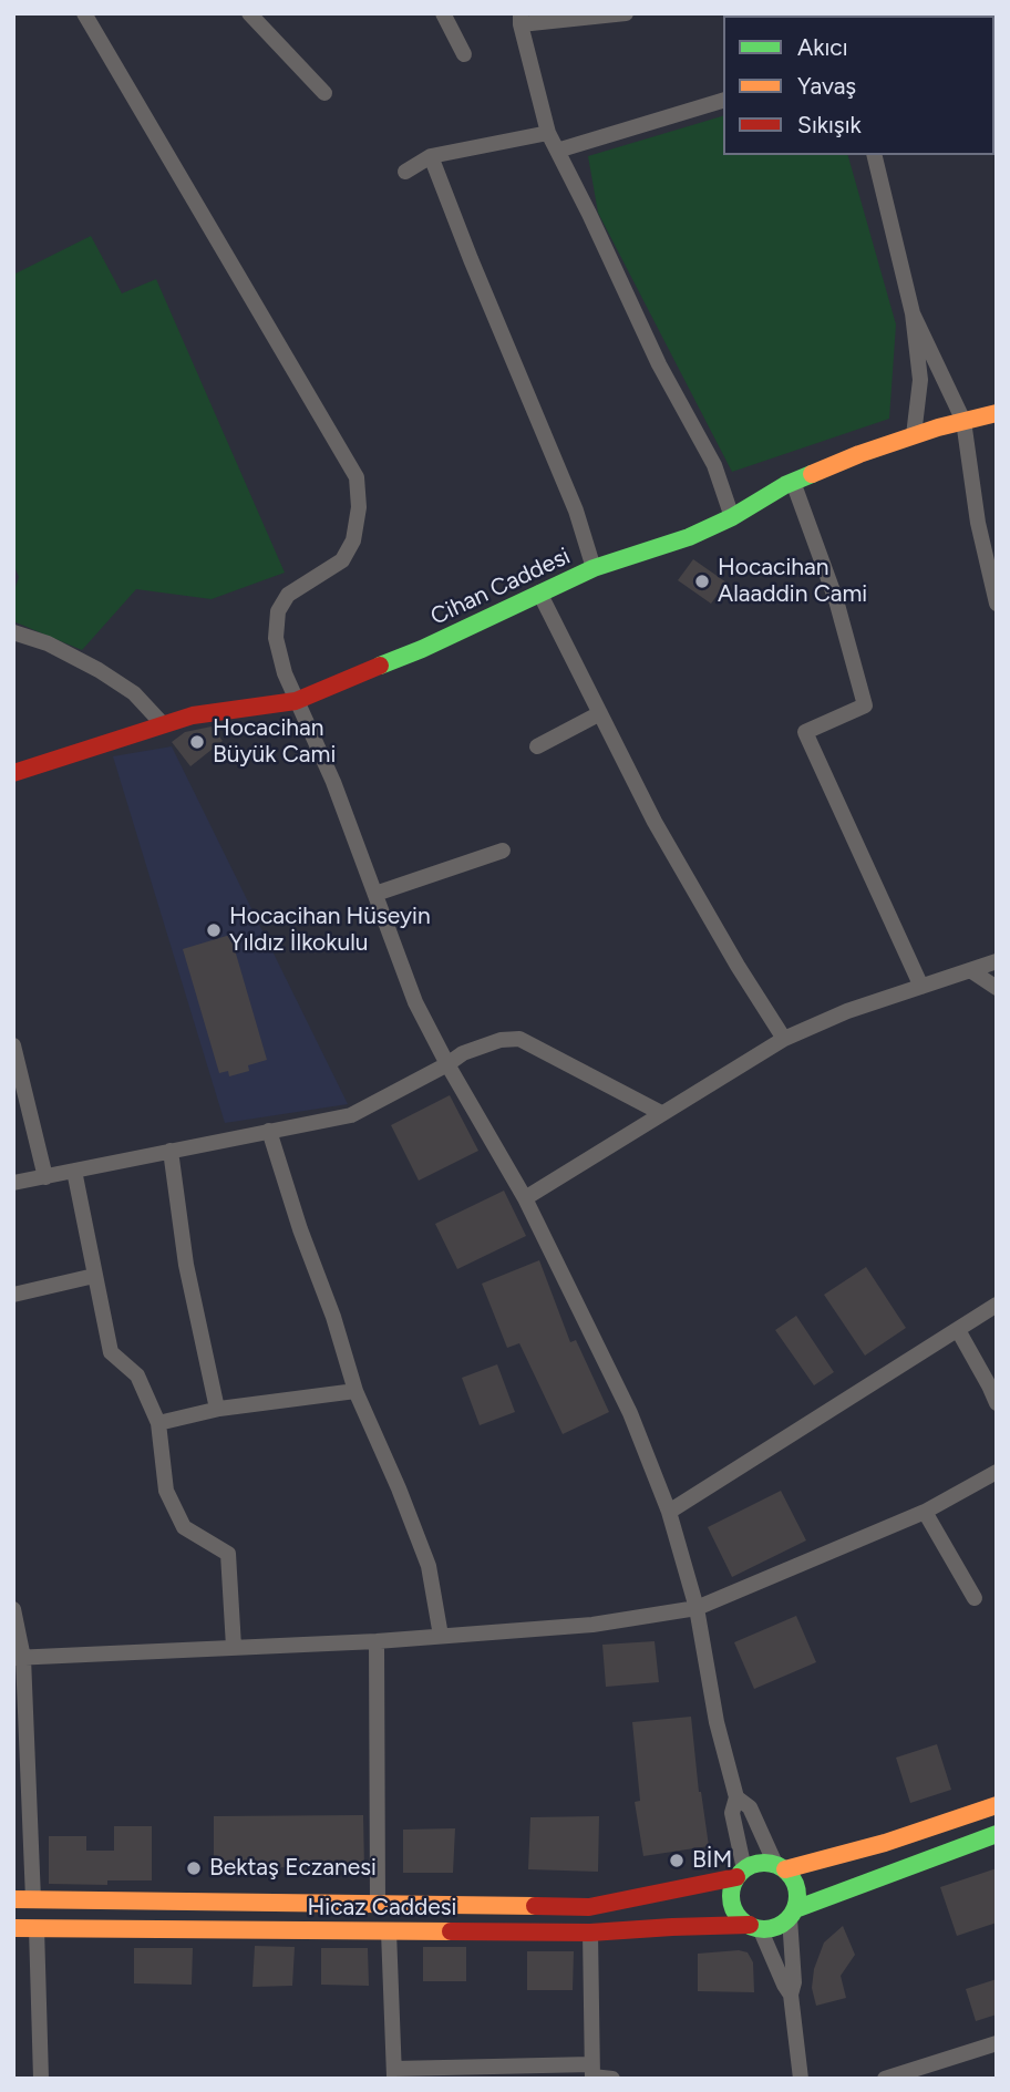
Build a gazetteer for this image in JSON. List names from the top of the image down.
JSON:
{
  "streets": {
    "main road": ["Cihan Caddesi", "Hicaz Caddesi"]
  },
  "places": [
    "Hocacihan Alaaddin Cami",
    "Hocacihan Büyük Cami",
    "Hocacihan Hüseyin Yıldız İlkokulu",
    "BİM",
    "Bektaş Eczanesi"
  ],
  "legend": ["Akıcı", "Yavaş", "Sıkışık"]
}
